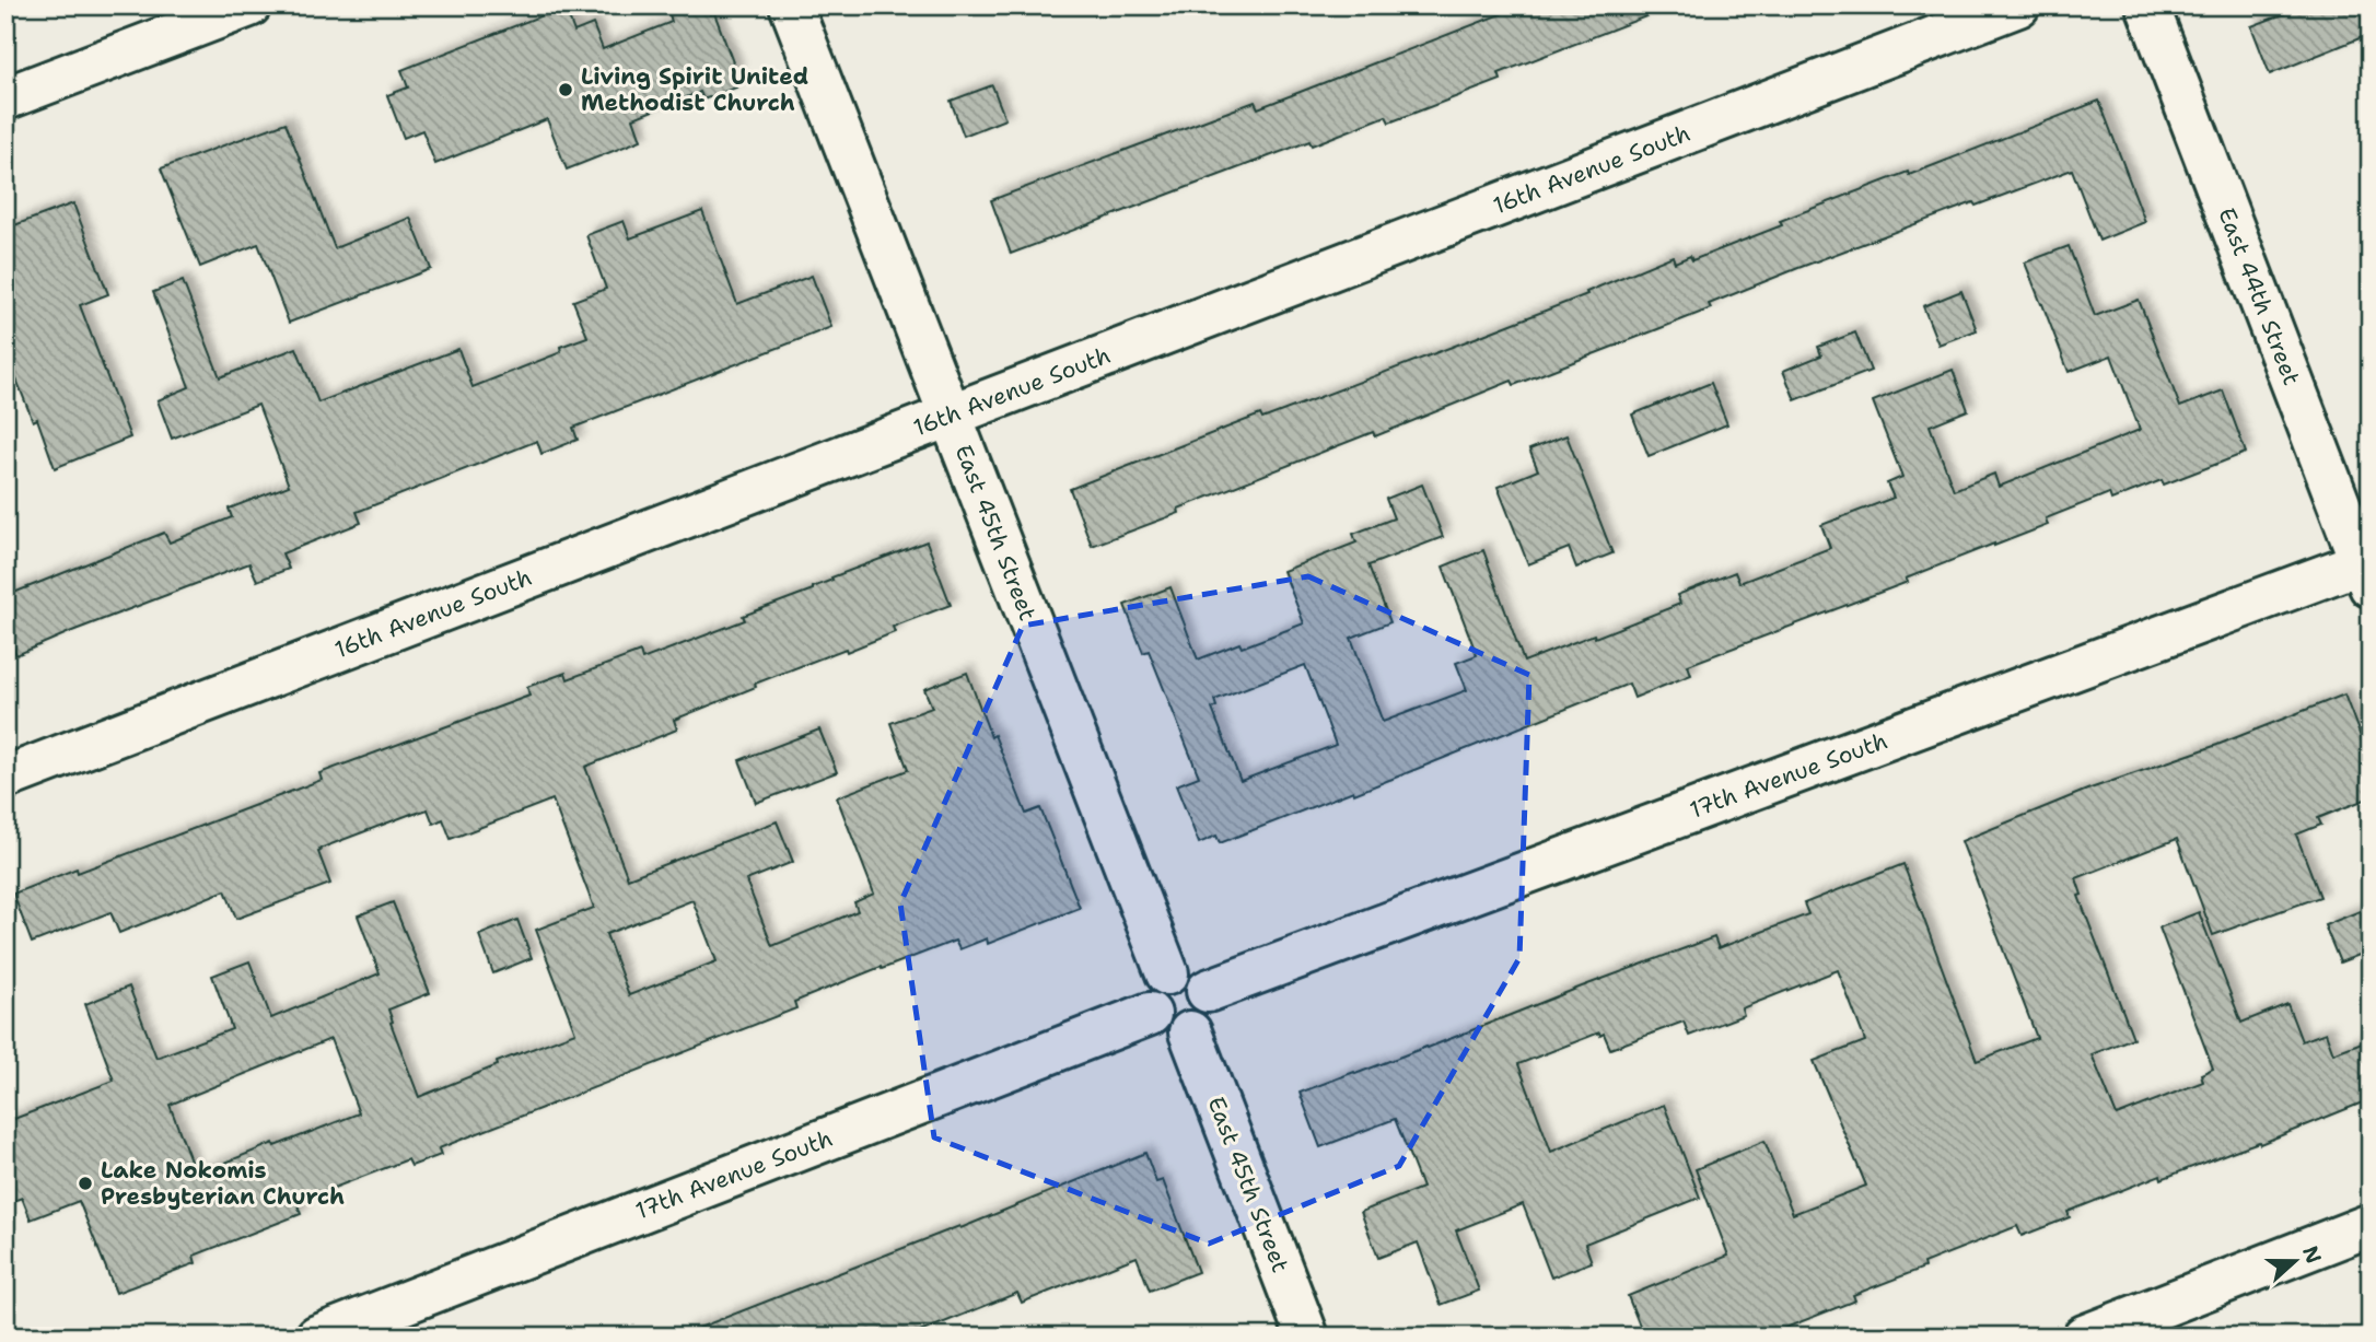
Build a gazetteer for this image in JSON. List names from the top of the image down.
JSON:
{
  "streets": {
    "street": [
      "16th Avenue South",
      "East 44th Street",
      "East 45th Street",
      "17th Avenue South"
    ]
  },
  "crossings": [
    ["16th Avenue South", "East 45th Street"],
    ["East 44th Street", "17th Avenue South"],
    ["East 45th Street", "17th Avenue South"]
  ],
  "places": ["Living Spirit United Methodist Church", "Lake Nokomis Presbyterian Church"],
  "north": "right"
}
